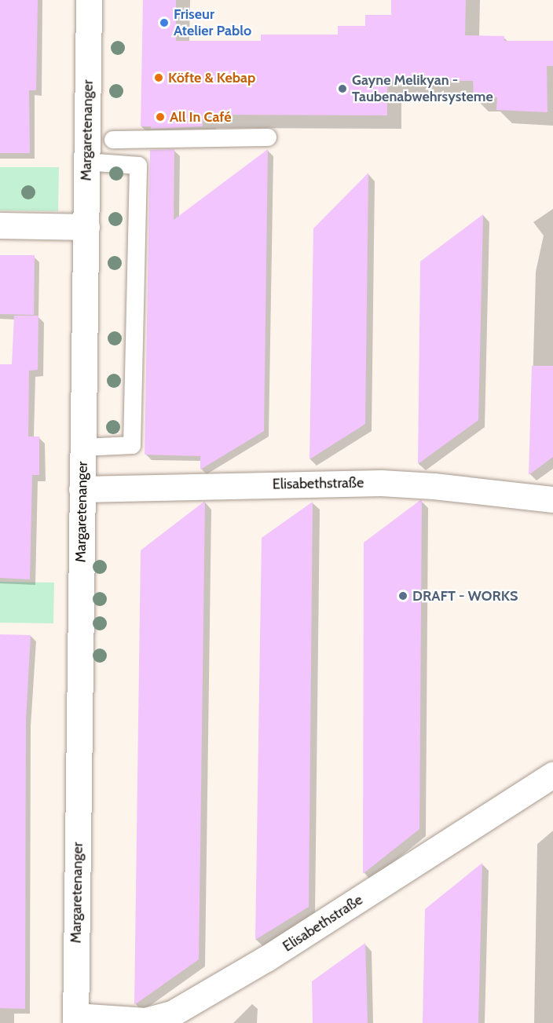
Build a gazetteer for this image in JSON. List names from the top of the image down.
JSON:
{
  "streets": {
    "street": ["Margaretenanger", "Elisabethstraße"]
  },
  "crossings": [
    ["Margaretenanger", "Elisabethstraße"]
  ],
  "places": [
    "Friseur Atelier Pablo",
    "Köfte & Kebap",
    "Gayne Melikyan - Taubenabwehrsysteme",
    "All In Café",
    "DRAFT - WORKS"
  ]
}
